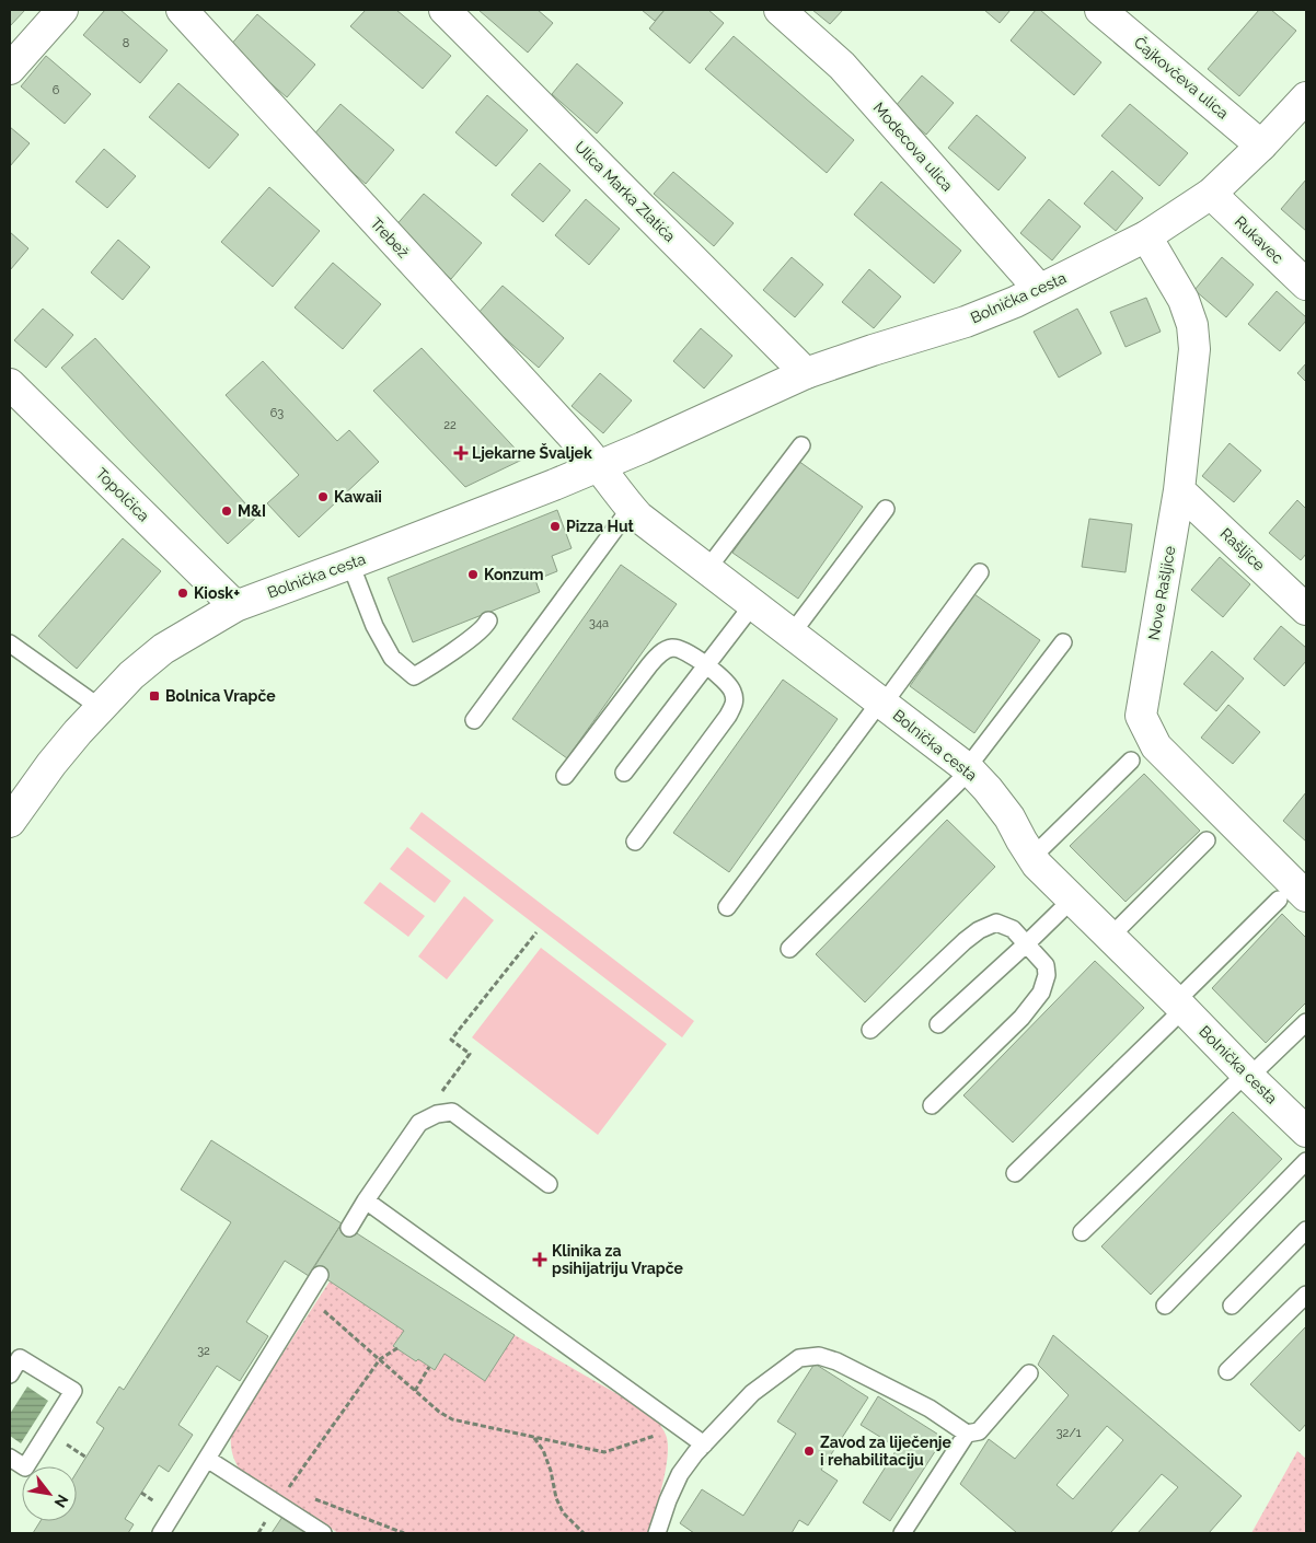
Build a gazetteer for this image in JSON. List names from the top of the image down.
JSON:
{
  "streets": {
    "street": [
      "Čajkovčeva ulica",
      "Modecova ulica",
      "Ulica Marka Zlatića",
      "Trebež",
      "Rukavec",
      "Bolnička cesta",
      "Topolčica",
      "Rašljice",
      "Nove Rašljice"
    ]
  },
  "crossings": [
    ["Čajkovčeva ulica", "Bolnička cesta"],
    ["Modecova ulica", "Bolnička cesta"],
    ["Ulica Marka Zlatića", "Bolnička cesta"],
    ["Trebež", "Bolnička cesta"],
    ["Rukavec", "Bolnička cesta"],
    ["Bolnička cesta", "Topolčica"],
    ["Bolnička cesta", "Nove Rašljice"],
    ["Rašljice", "Nove Rašljice"]
  ],
  "places": {
    "health": ["Ljekarne Švaljek", "Klinika za psihijatriju Vrapče"],
    "other": [
      "Kawaii",
      "M&I",
      "Pizza Hut",
      "Konzum",
      "Kiosk+",
      "Zavod za liječenje i rehabilitaciju"
    ],
    "transit": ["Bolnica Vrapče"]
  },
  "house_numbers": [
    "8",
    "6",
    "63",
    "22",
    "34a",
    "32",
    "32/1"
  ],
  "north": "bottom right"
}
